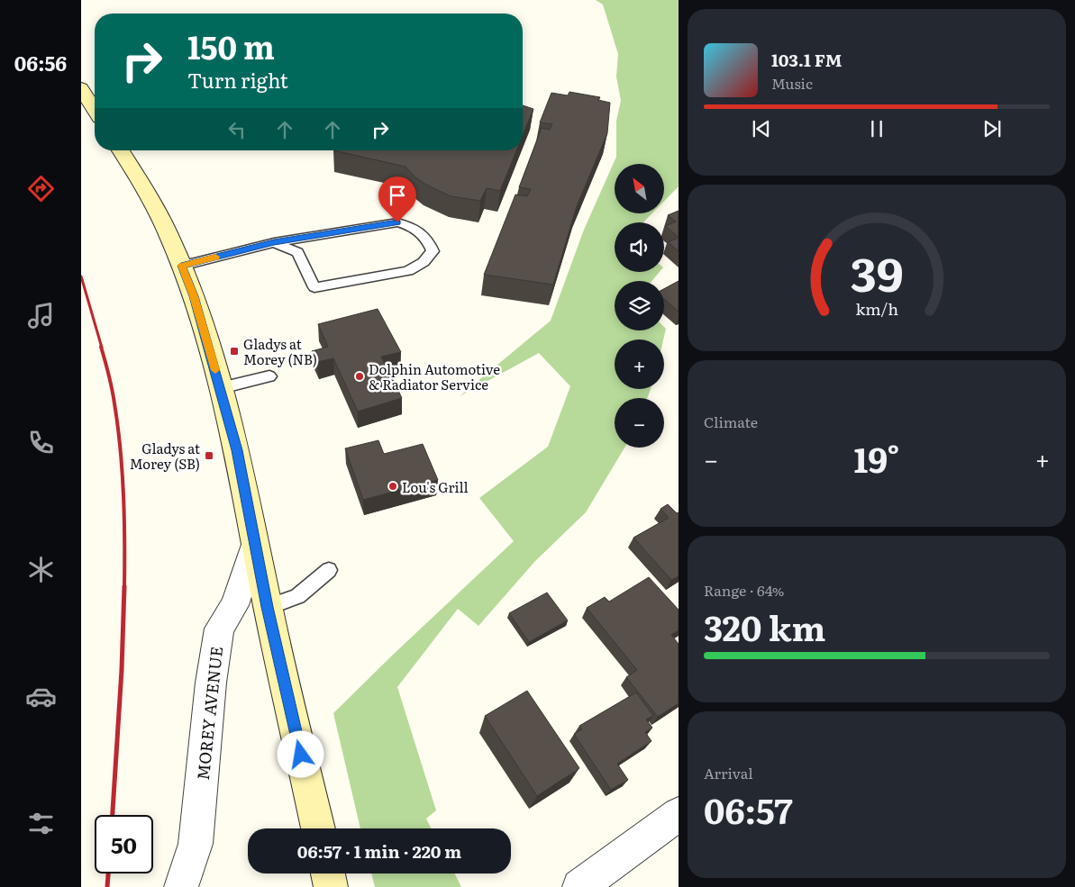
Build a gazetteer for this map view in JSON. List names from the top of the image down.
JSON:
{
  "streets": {
    "street": ["MOREY AVENUE"]
  },
  "places": {
    "transit": ["Gladys at Morey (NB)", "Gladys at Morey (SB)"],
    "other": ["Dolphin Automotive & Radiator Service", "Lou's Grill"]
  },
  "north": "top left",
  "page": {
    "tabs": "06:56",
    "turn": ["150 m", "Turn right"],
    "song": ["103.1 FM", "Music"],
    "map_buttons": ["+", "−"],
    "tile": [
      "Climate",
      ["Range · 64%", "320 km"],
      ["Arrival", "06:57"]
    ],
    "heat": ["−", "19°", "+"],
    "limit": "50",
    "trip": "06:57 · 1 min · 220 m",
    "gauge": ["39", "km/h"]
  }
}
